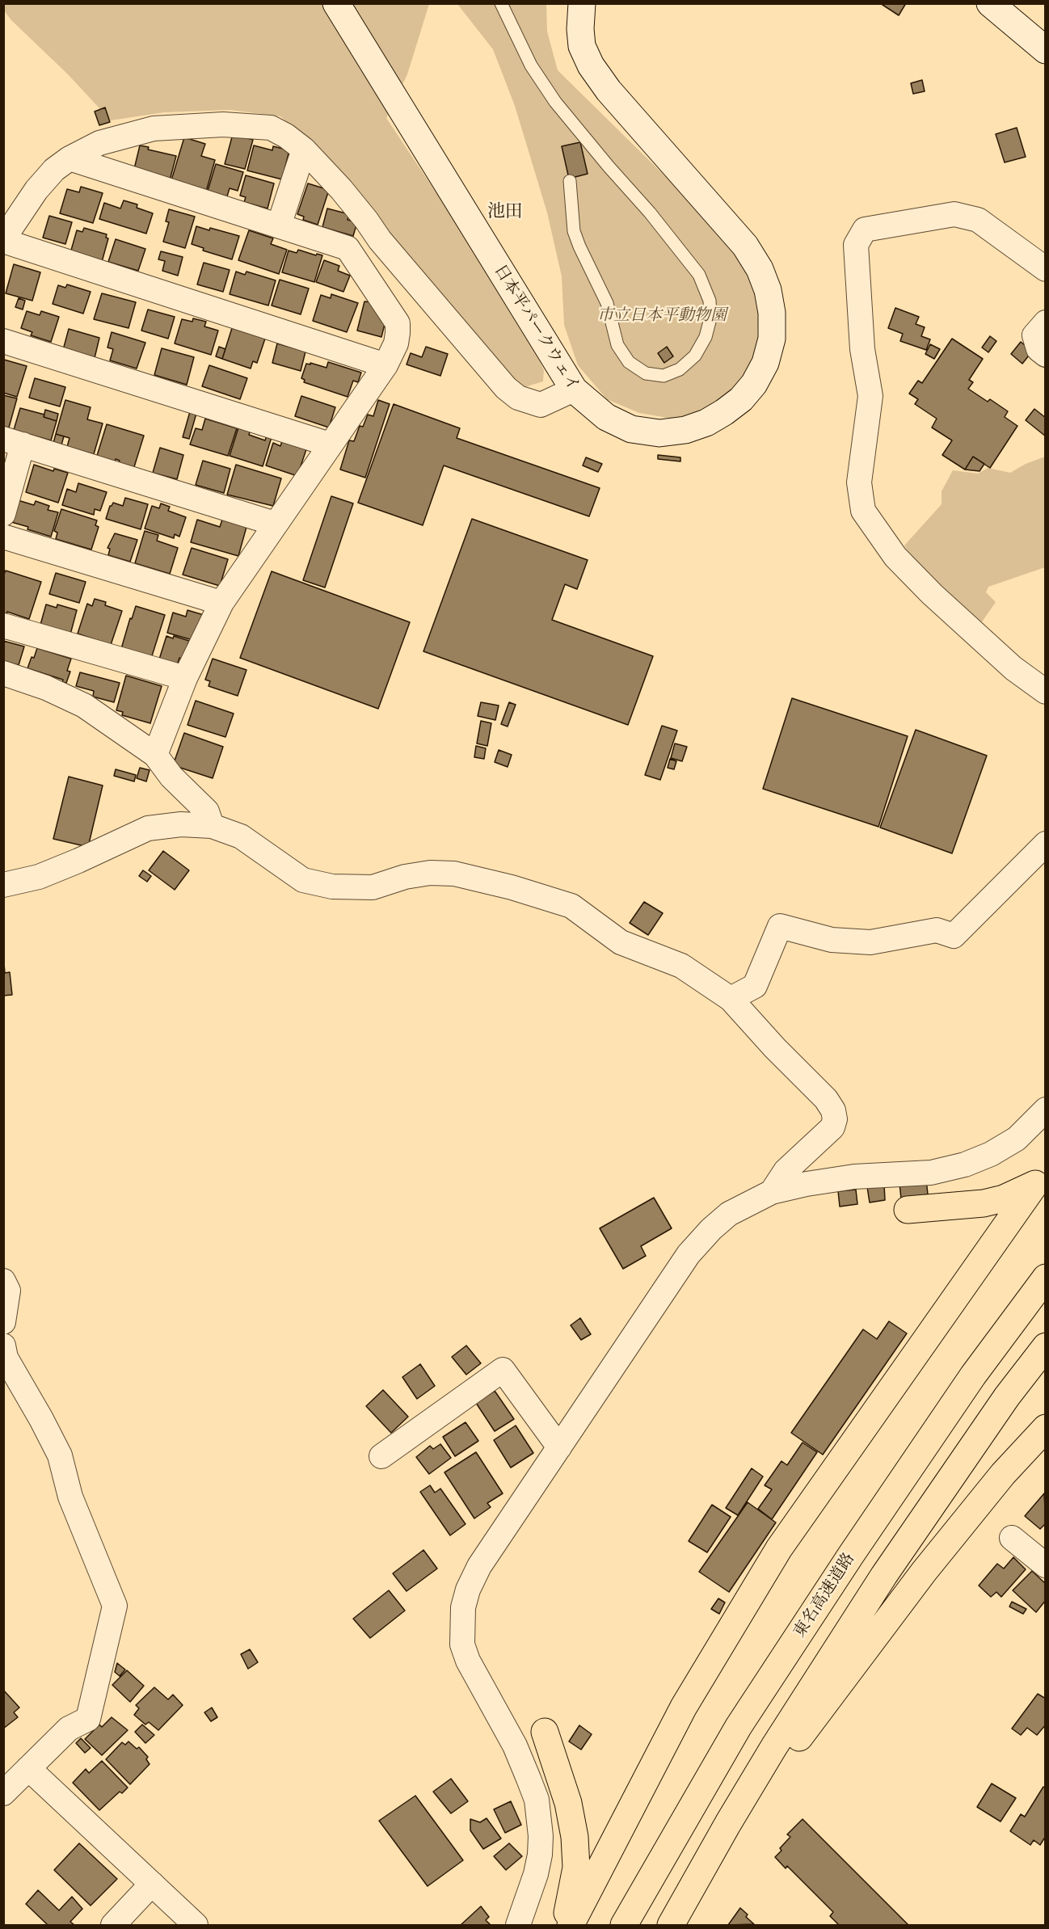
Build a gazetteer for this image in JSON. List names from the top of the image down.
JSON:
{
  "streets": {
    "highway": ["東名高速道路"],
    "street": ["日本平パークウェイ"]
  },
  "districts": ["池田"],
  "parks": ["市立日本平動物園"]
}
